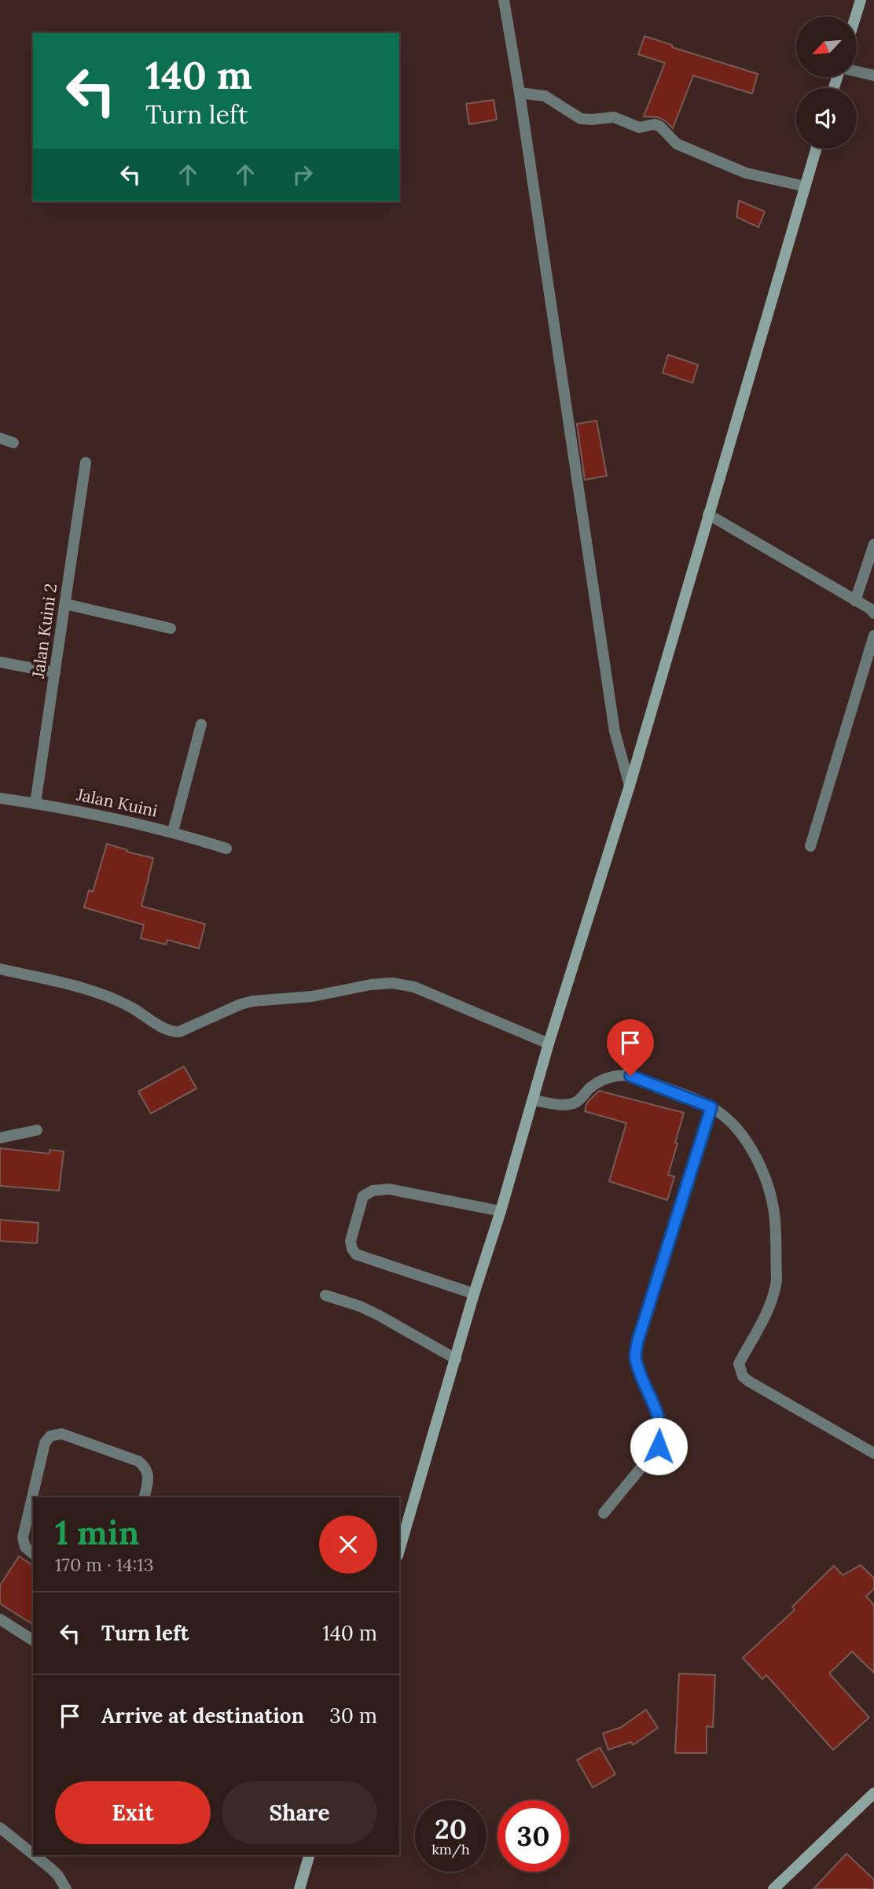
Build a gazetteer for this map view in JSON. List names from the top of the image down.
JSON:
{
  "streets": {
    "street": ["Jalan Kuini 2", "Jalan Kuini"]
  },
  "crossings": [
    ["Jalan Kuini 2", "Jalan Kuini"]
  ],
  "north": "bottom left",
  "page": {
    "turn": ["140 m", "Turn left"],
    "heading": ["1 min", "170 m · 14:13"],
    "list": [
      {
        "name": "Turn left",
        "value": "140 m"
      },
      {
        "name": "Arrive at destination",
        "value": "30 m"
      }
    ],
    "buttons": ["Exit", "Share"],
    "speed": "20 km/h",
    "limit": "30"
  }
}
